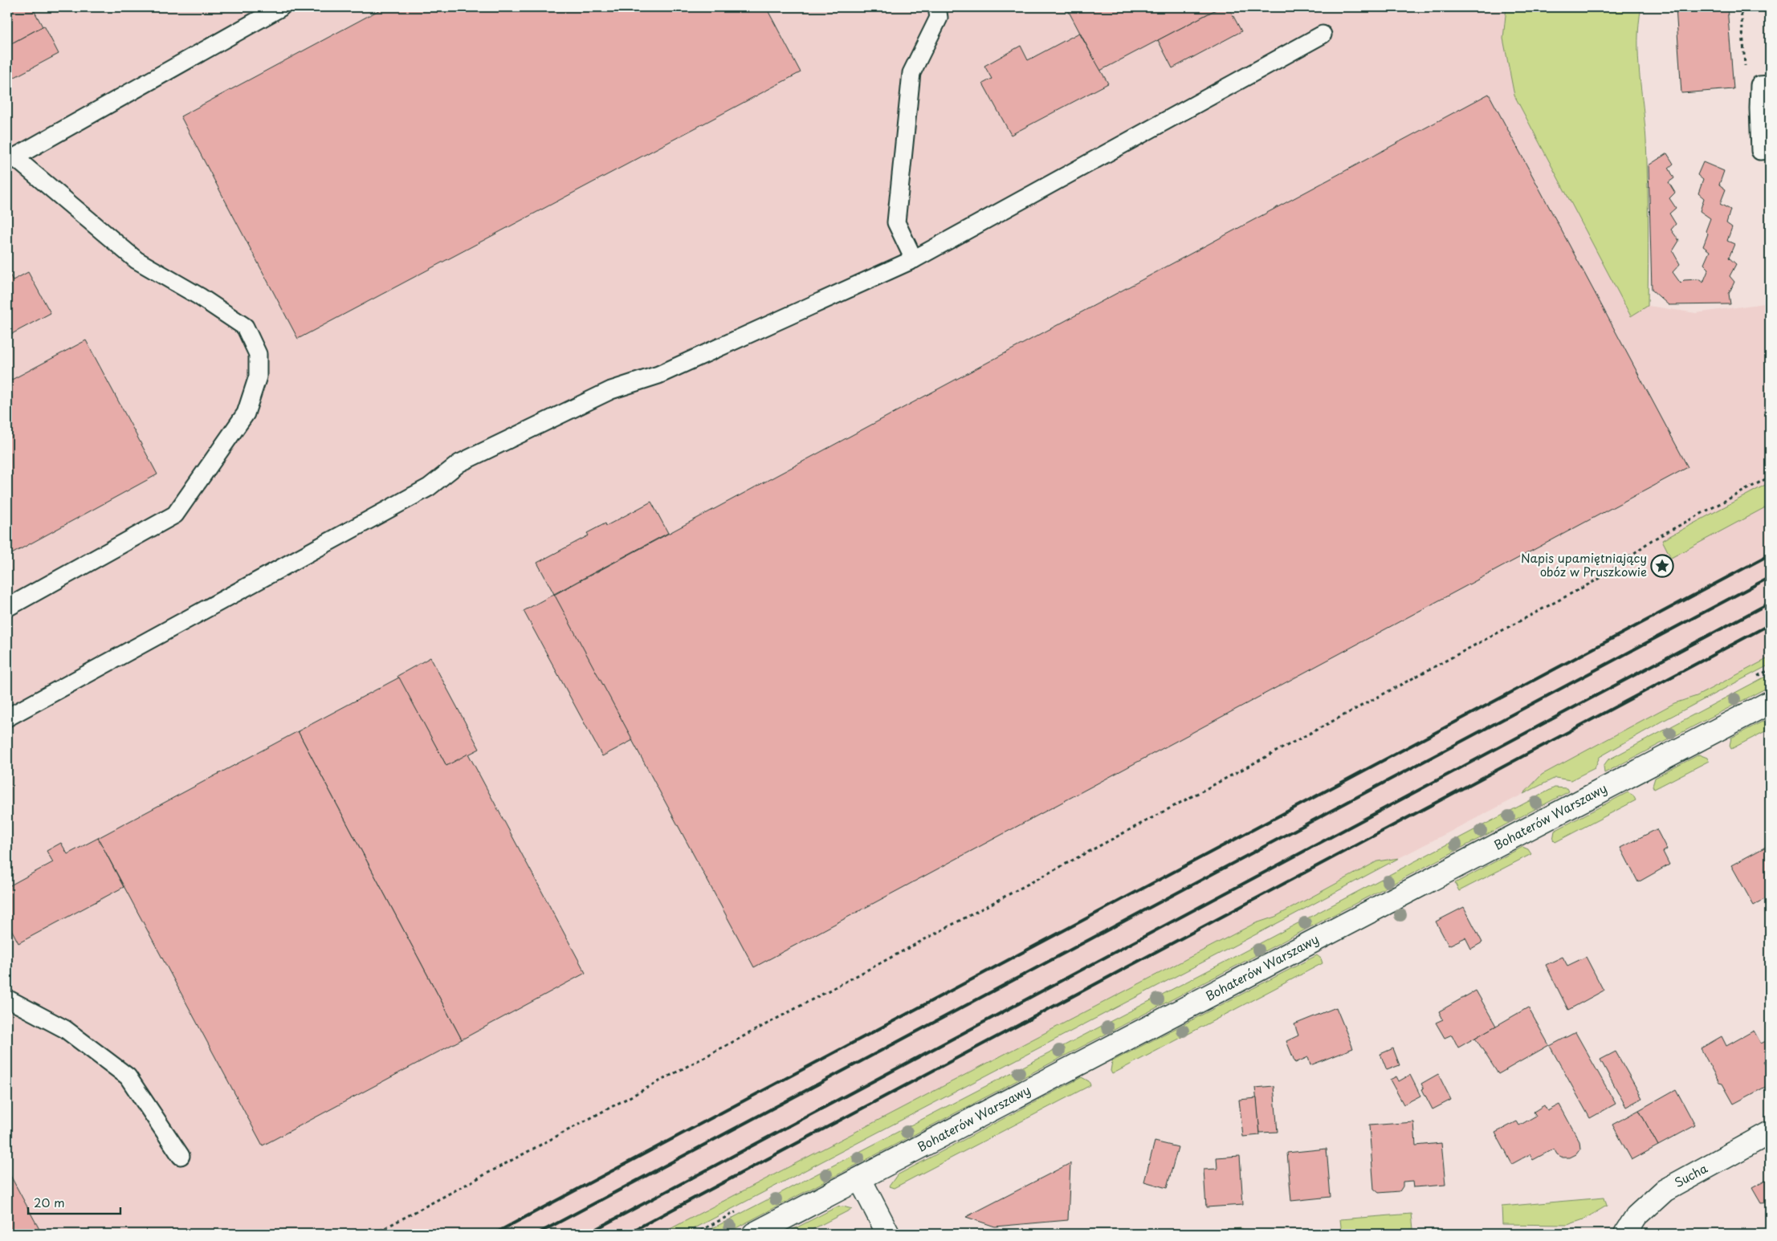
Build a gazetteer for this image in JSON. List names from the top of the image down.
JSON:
{
  "streets": {
    "street": ["Bohaterów Warszawy", "Sucha"]
  },
  "places": {
    "place": ["Napis upamiętniający obóz w Pruszkowie"]
  },
  "scale_bar": "20 m"
}
